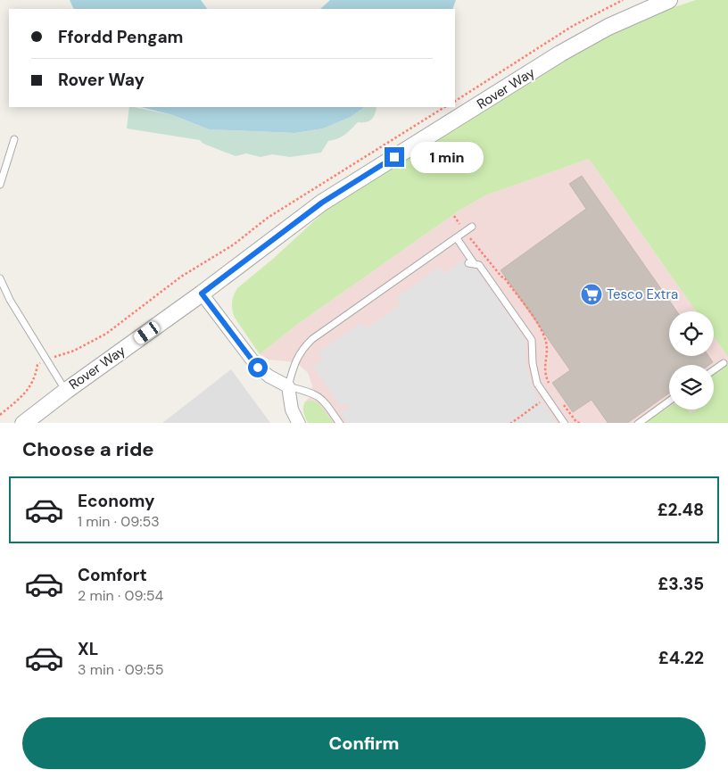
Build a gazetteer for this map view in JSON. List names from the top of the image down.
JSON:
{
  "streets": {
    "street": ["Rover Way"]
  },
  "places": {
    "supermarket": ["Tesco Extra"]
  },
  "page": {
    "banner": ["Ffordd Pengam", "Rover Way"],
    "bubble": "1 min",
    "heading": "Choose a ride",
    "list": [
      {
        "name": "Economy",
        "note": "1 min · 09:53",
        "value": "£2.48"
      },
      {
        "name": "Comfort",
        "note": "2 min · 09:54",
        "value": "£3.35"
      },
      {
        "name": "XL",
        "note": "3 min · 09:55",
        "value": "£4.22"
      }
    ],
    "buttons": "Confirm"
  }
}
